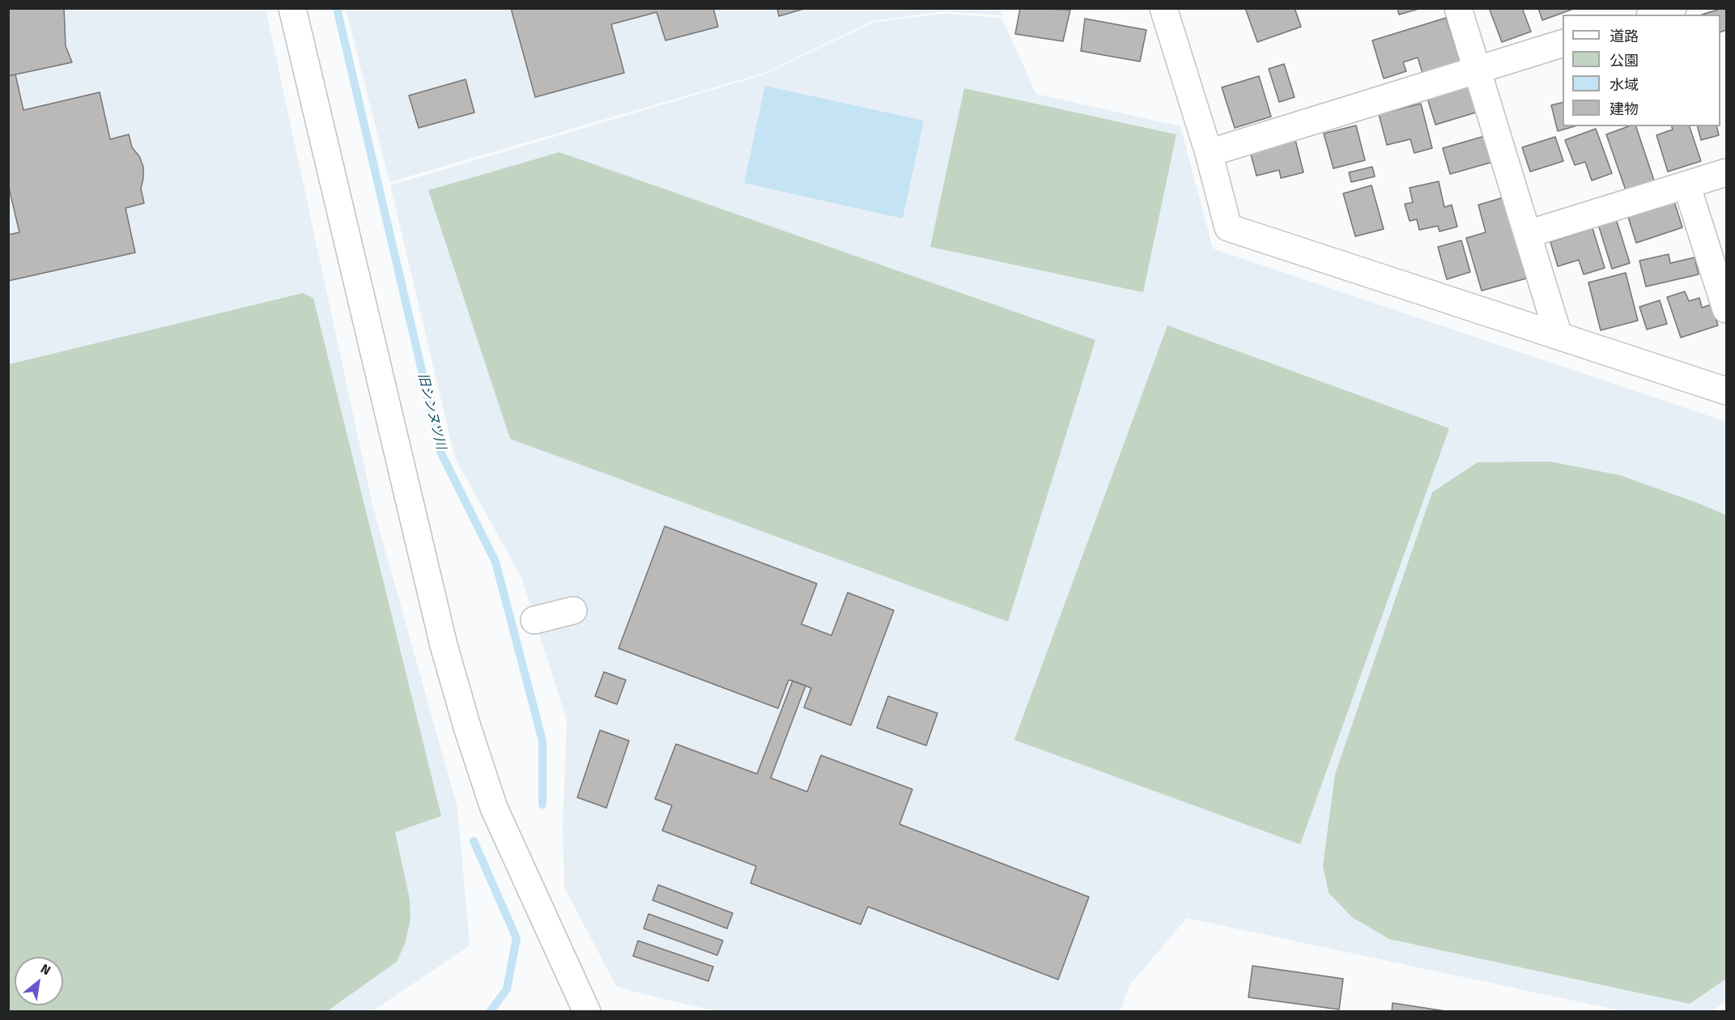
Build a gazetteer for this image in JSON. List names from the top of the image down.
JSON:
{
  "water": ["旧シンヌツ川"],
  "legend": [
    "道路",
    "公園",
    "水域",
    "建物"
  ],
  "north": "top right"
}
